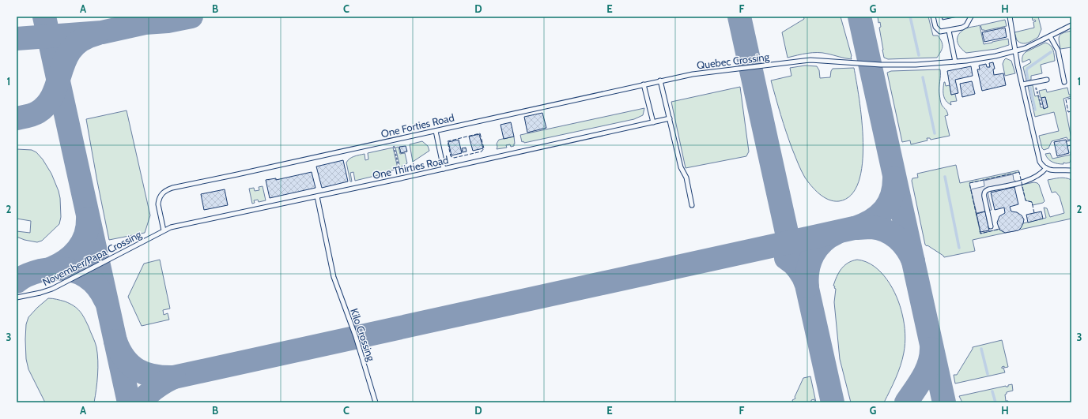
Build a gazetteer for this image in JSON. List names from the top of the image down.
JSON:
{
  "streets": {
    "lane": [
      "Quebec Crossing",
      "One Forties Road",
      "One Thirties Road",
      "November/Papa Crossing",
      "Kilo Crossing"
    ]
  },
  "crossings": [
    ["Quebec Crossing", "One Forties Road"],
    ["One Forties Road", "One Thirties Road"],
    ["One Thirties Road", "November/Papa Crossing"],
    ["One Thirties Road", "Kilo Crossing"]
  ],
  "grid": {
    "columns": [
      "A",
      "B",
      "C",
      "D",
      "E",
      "F",
      "G",
      "H"
    ],
    "rows": ["1", "2", "3"]
  }
}
